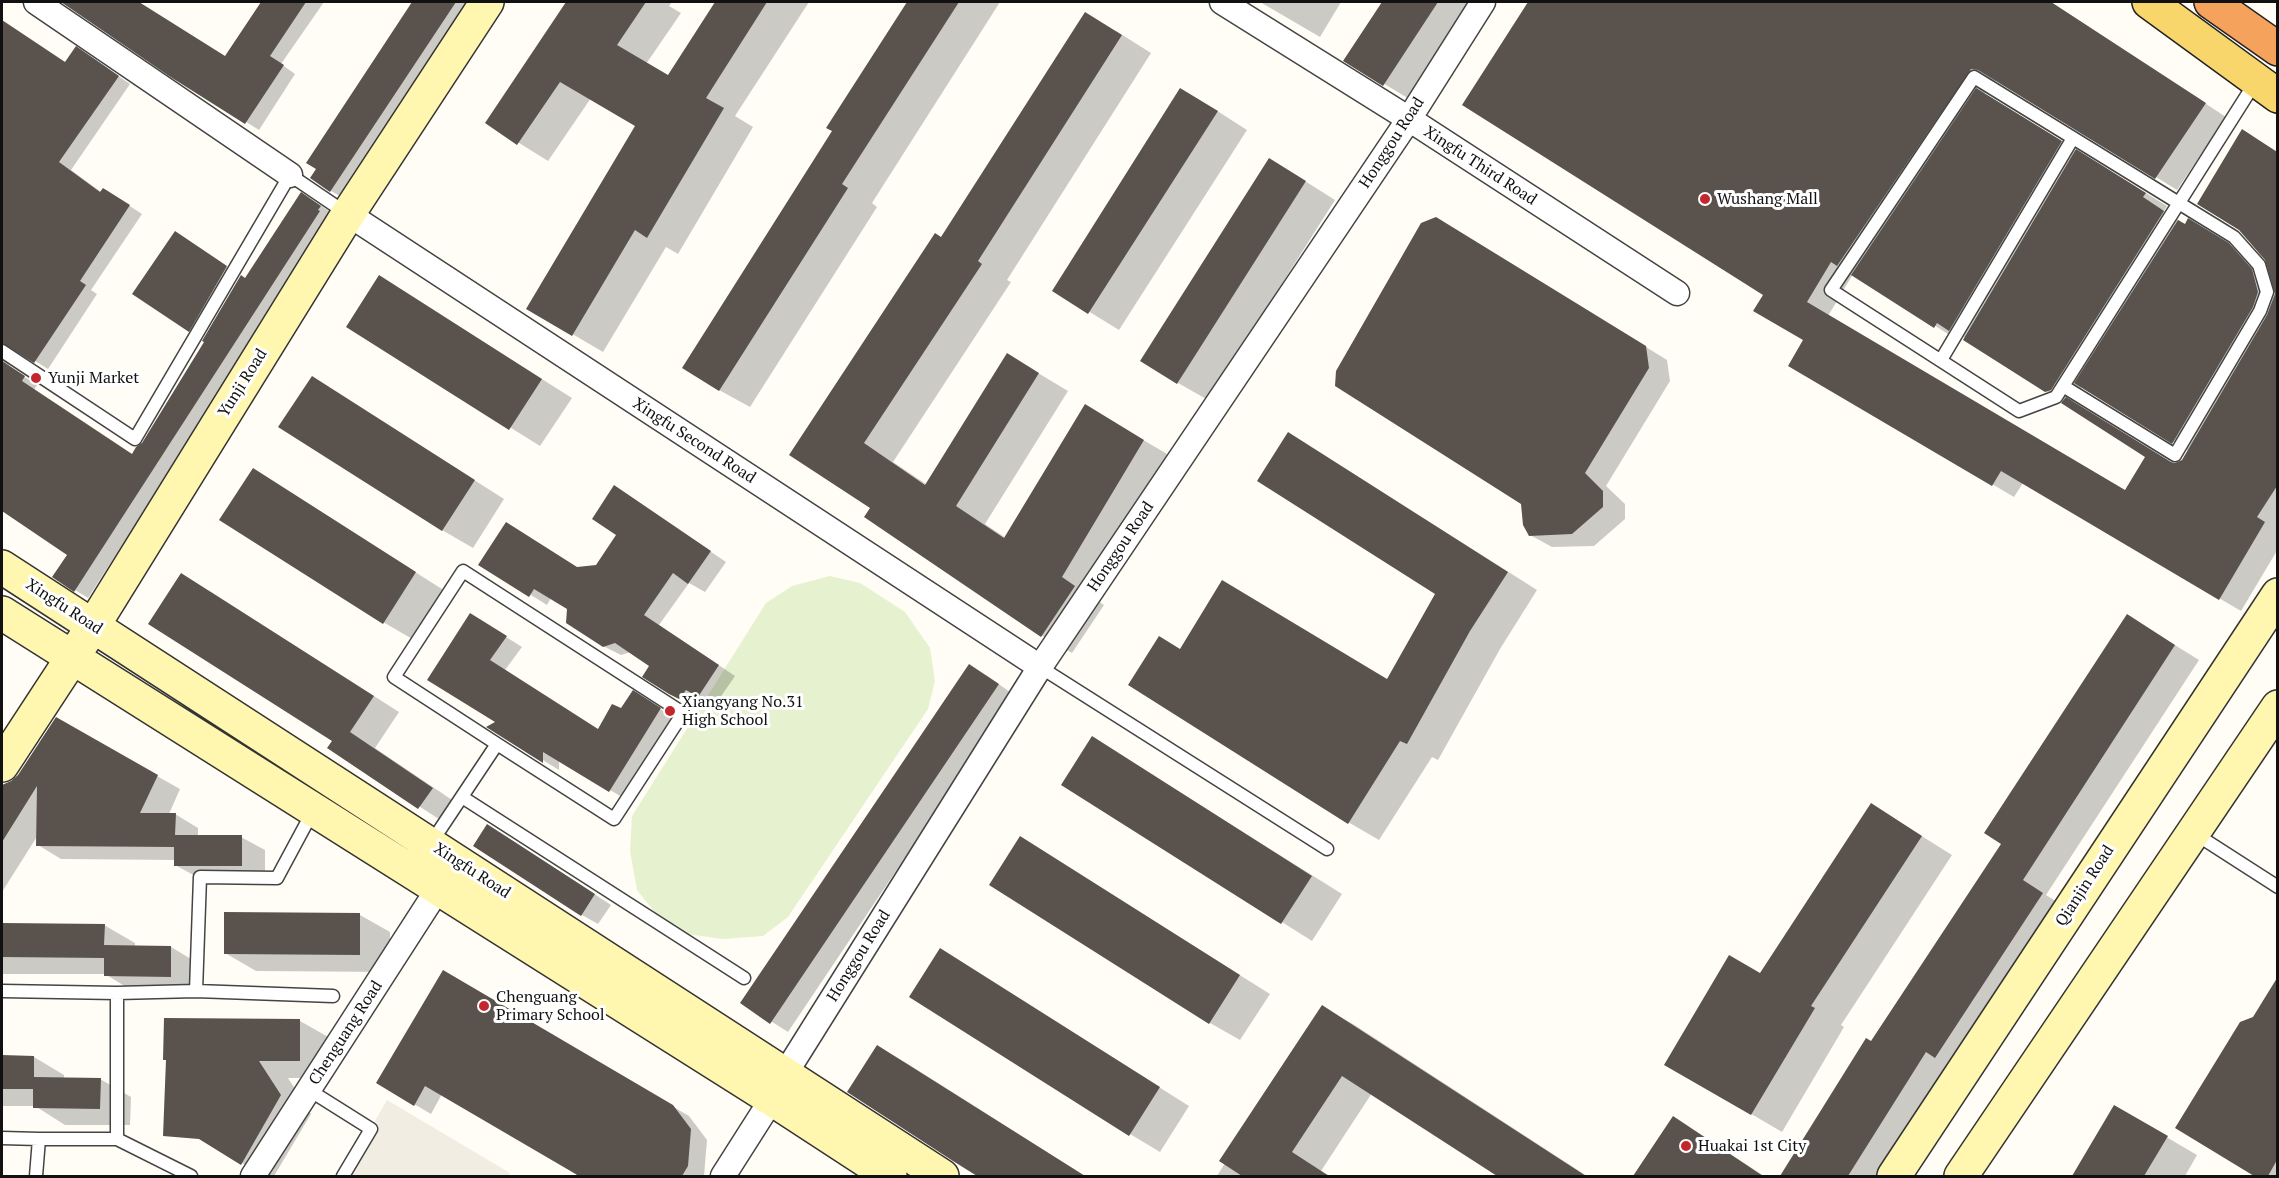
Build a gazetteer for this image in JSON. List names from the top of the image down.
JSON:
{
  "streets": {
    "street": [
      "Honggou Road",
      "Xingfu Third Road",
      "Yunji Road",
      "Xingfu Second Road",
      "Xingfu Road",
      "Qianjin Road",
      "Chenguang Road"
    ]
  },
  "crossings": [
    ["Honggou Road", "Xingfu Third Road"],
    ["Honggou Road", "Xingfu Second Road"],
    ["Honggou Road", "Xingfu Road"],
    ["Yunji Road", "Xingfu Second Road"],
    ["Yunji Road", "Xingfu Road"],
    ["Xingfu Road", "Chenguang Road"]
  ],
  "places": [
    "Wushang Mall",
    "Yunji Market",
    "Xiangyang No.31 High School",
    "Chenguang Primary School",
    "Huakai 1st City"
  ]
}
